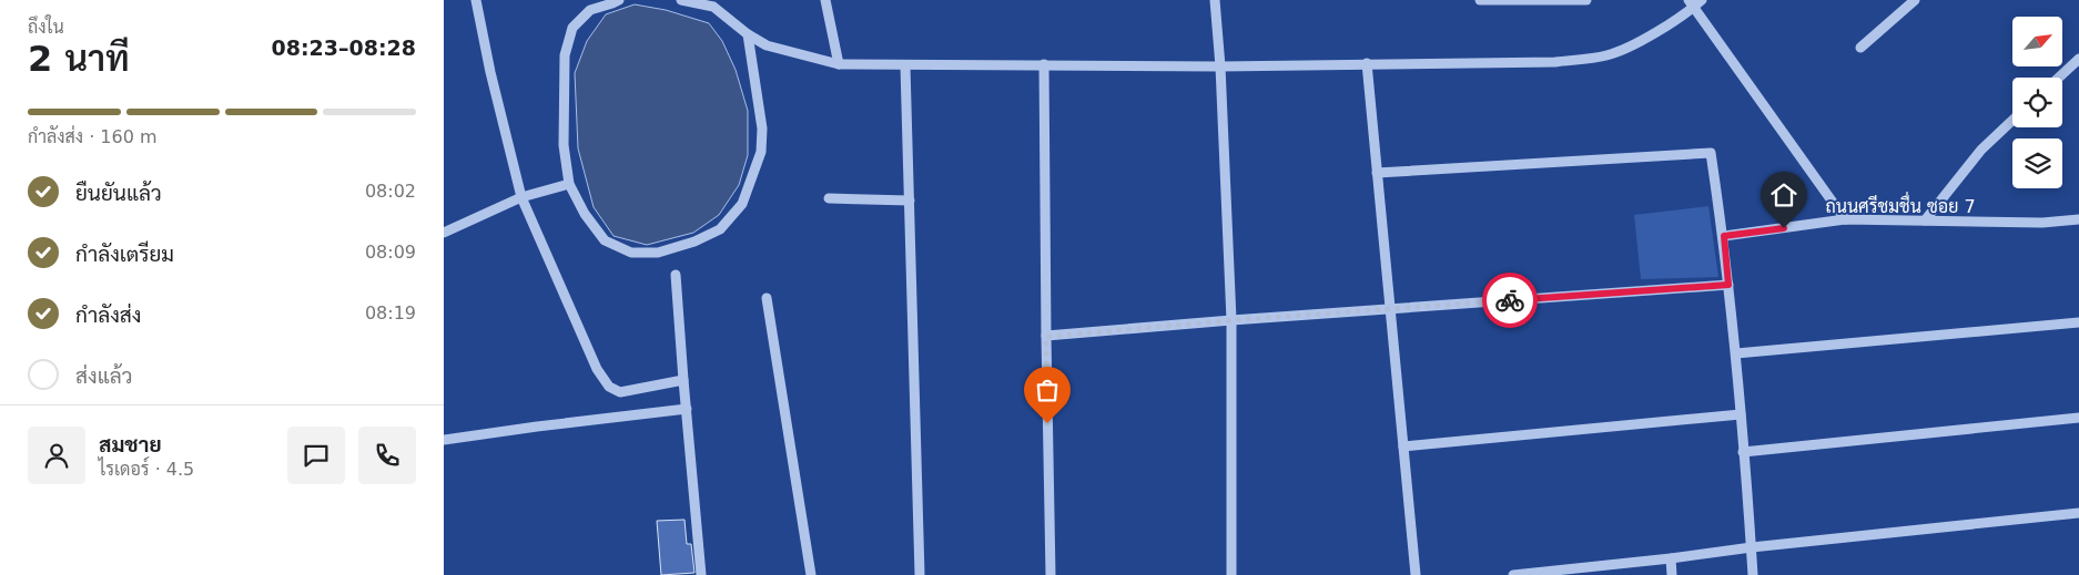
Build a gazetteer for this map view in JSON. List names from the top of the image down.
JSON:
{
  "streets": {
    "street": ["ถนนศรีชมชื่น ซอย 7"]
  },
  "north": "top right",
  "page": {
    "heading": ["2 นาที", "ถึงใน", "08:23–08:28"],
    "panel": ["สมชาย", "ไรเดอร์ · 4.5"],
    "bar": "กำลังส่ง · 160 m",
    "list": [
      ["ยืนยันแล้ว", "08:02"],
      ["กำลังเตรียม", "08:09"],
      ["กำลังส่ง", "08:19"],
      "ส่งแล้ว"
    ]
  }
}
